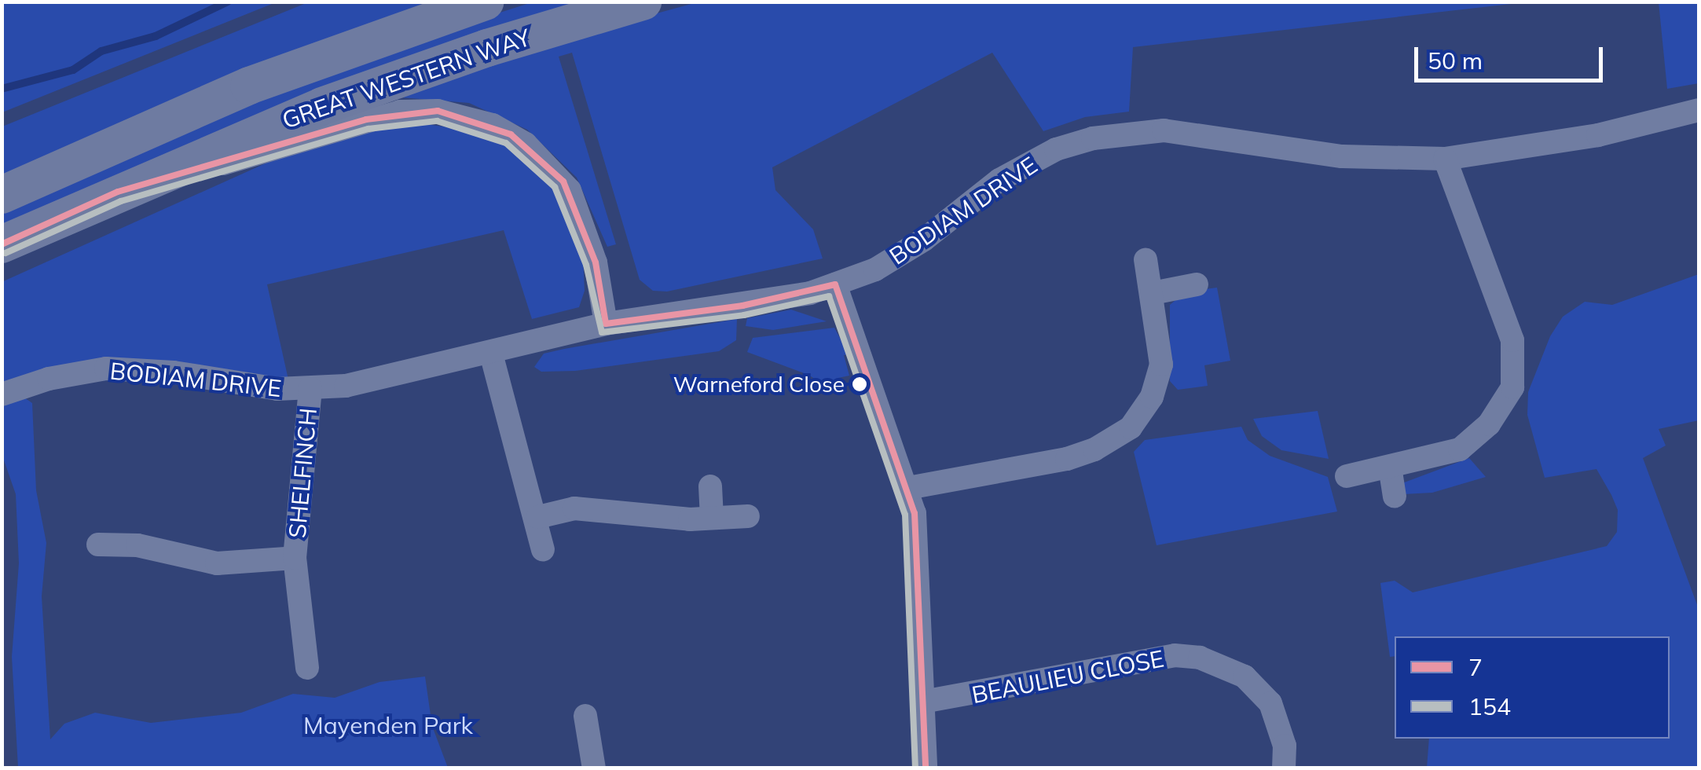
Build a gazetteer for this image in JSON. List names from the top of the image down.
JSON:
{
  "streets": {
    "main road": ["GREAT WESTERN WAY"],
    "street": ["BODIAM DRIVE", "SHELFINCH", "BEAULIEU CLOSE"]
  },
  "crossings": [
    ["BODIAM DRIVE", "SHELFINCH"]
  ],
  "parks": ["Mayenden Park"],
  "places": ["Warneford Close"],
  "lines": ["transit line 7", "transit line 154"],
  "legend": ["7", "154"],
  "scale_bar": "50 m"
}
